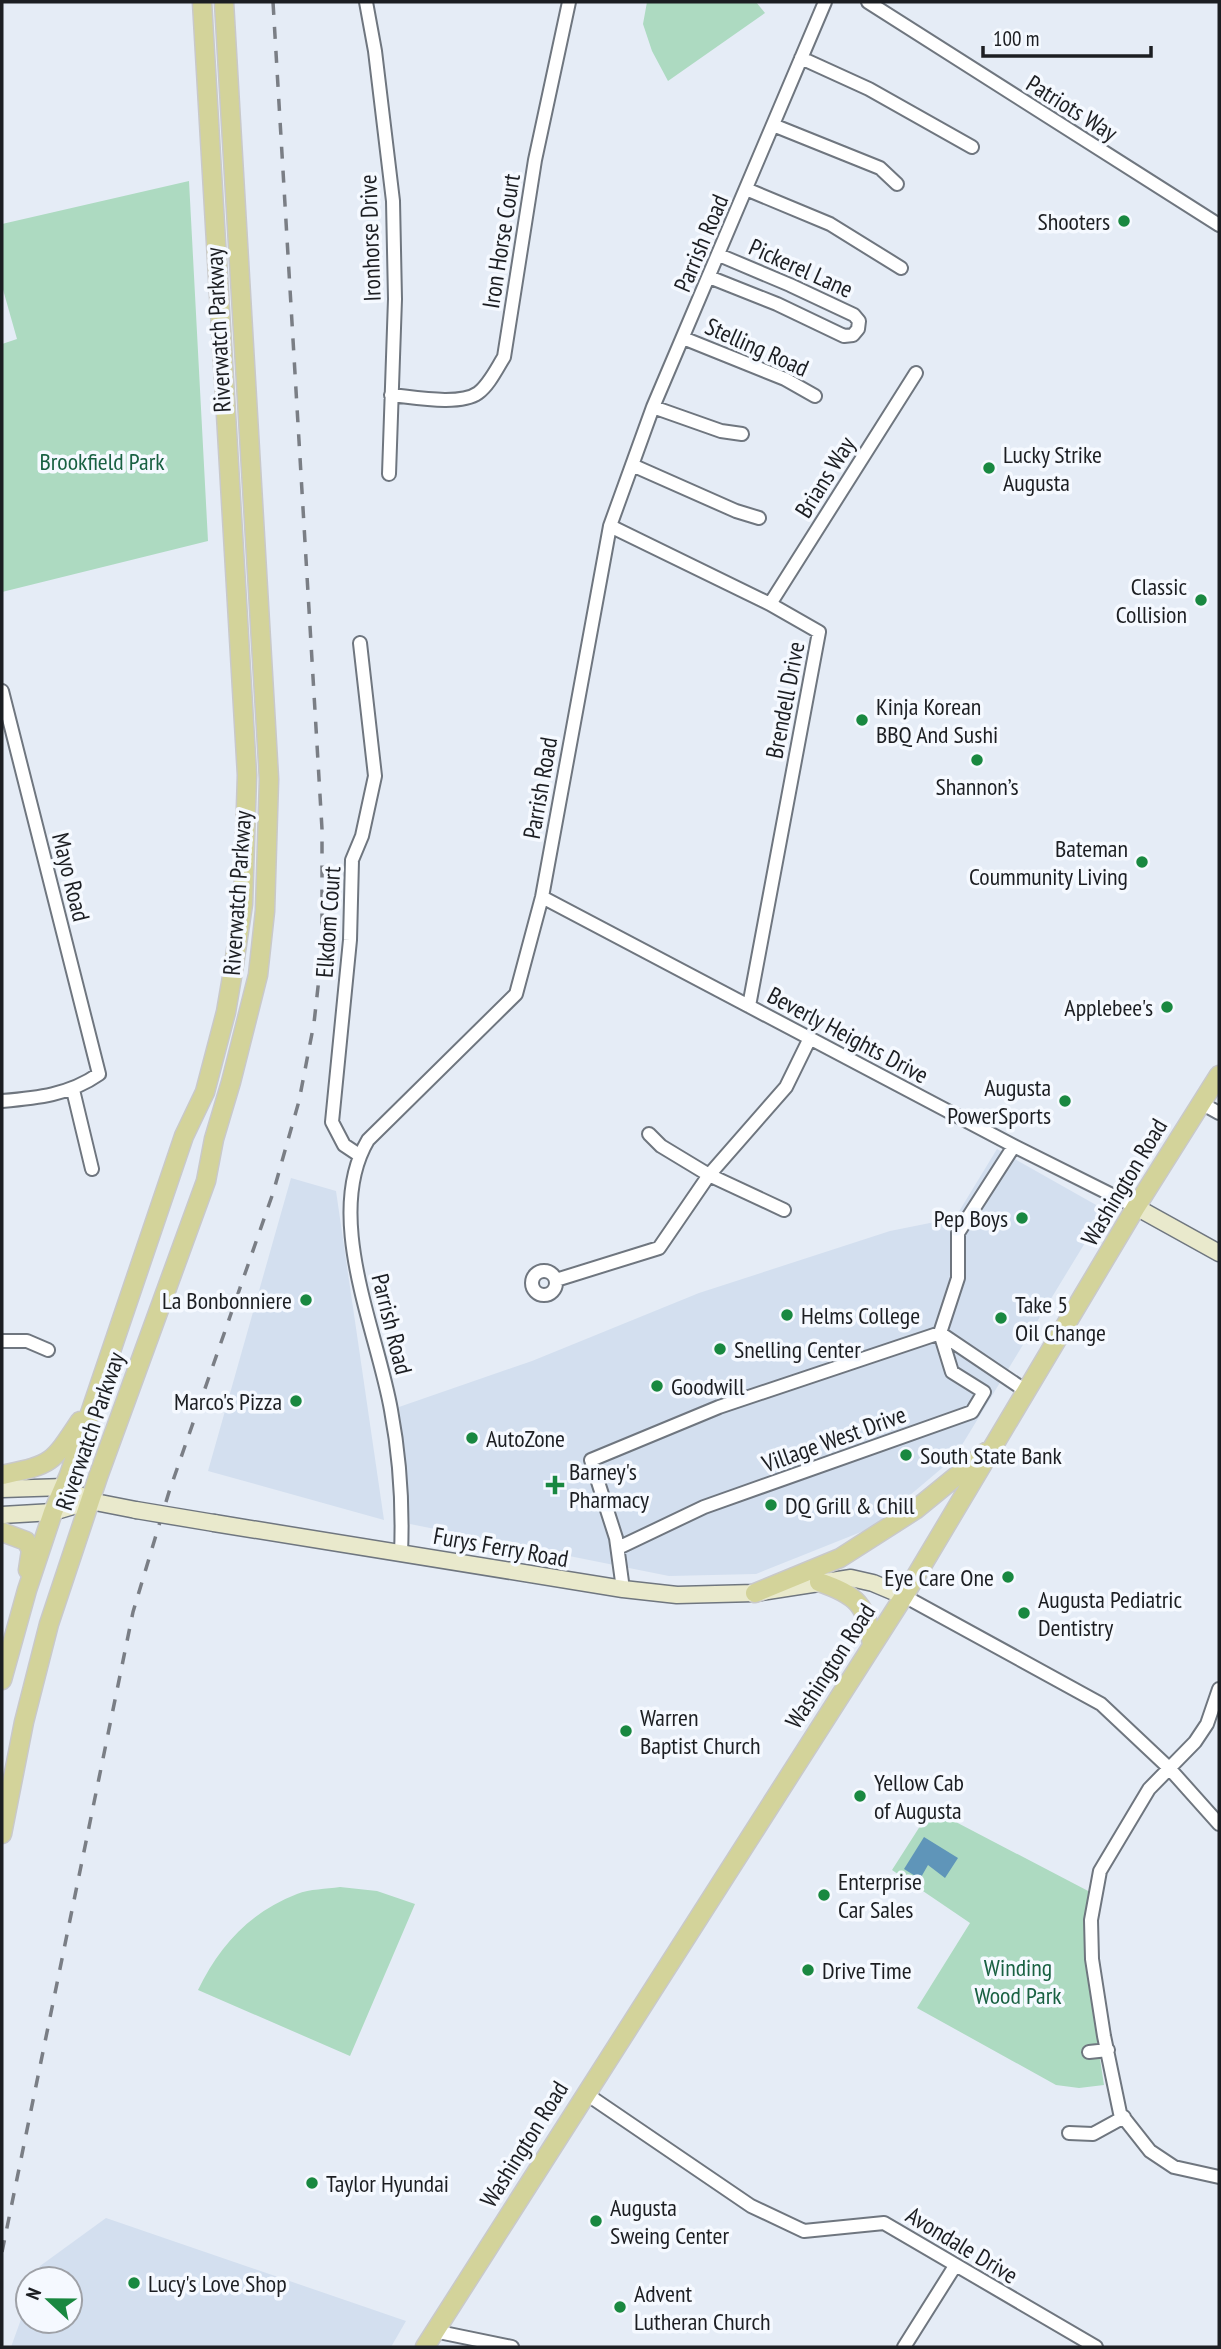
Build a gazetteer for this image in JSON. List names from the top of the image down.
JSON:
{
  "streets": {
    "main road": ["Riverwatch Parkway", "Washington Road", "Furys Ferry Road"],
    "street": [
      "Patriots Way",
      "Ironhorse Drive",
      "Iron Horse Court",
      "Parrish Road",
      "Pickerel Lane",
      "Stelling Road",
      "Brians Way",
      "Brendell Drive",
      "Mayo Road",
      "Elkdom Court",
      "Beverly Heights Drive",
      "Village West Drive",
      "Avondale Drive"
    ]
  },
  "crossings": [
    ["Ironhorse Drive", "Iron Horse Court"],
    ["Parrish Road", "Pickerel Lane"],
    ["Parrish Road", "Stelling Road"],
    ["Parrish Road", "Brendell Drive"],
    ["Parrish Road", "Elkdom Court"],
    ["Parrish Road", "Beverly Heights Drive"],
    ["Parrish Road", "Furys Ferry Road"],
    ["Riverwatch Parkway", "Furys Ferry Road"],
    ["Brians Way", "Brendell Drive"],
    ["Brendell Drive", "Beverly Heights Drive"],
    ["Beverly Heights Drive", "Washington Road"],
    ["Washington Road", "Furys Ferry Road"],
    ["Washington Road", "Avondale Drive"]
  ],
  "parks": ["Brookfield Park", "Winding Wood Park"],
  "places": {
    "other": [
      "Shooters",
      "Lucky Strike Augusta",
      "Classic Collision",
      "Kinja Korean BBQ And Sushi",
      "Shannon’s",
      "Bateman Coummunity Living",
      "Applebee's",
      "Augusta PowerSports",
      "Pep Boys",
      "La Bonbonniere",
      "Helms College",
      "Take 5 Oil Change",
      "Snelling Center",
      "Goodwill",
      "Marco's Pizza",
      "AutoZone",
      "South State Bank",
      "DQ Grill & Chill",
      "Eye Care One",
      "Augusta Pediatric Dentistry",
      "Warren Baptist Church",
      "Yellow Cab of Augusta",
      "Enterprise Car Sales",
      "Drive Time",
      "Taylor Hyundai",
      "Augusta Sweing Center",
      "Lucy's Love Shop",
      "Advent Lutheran Church"
    ],
    "health": ["Barney's Pharmacy"]
  },
  "scale_bar": "100 m",
  "north": "left"
}
